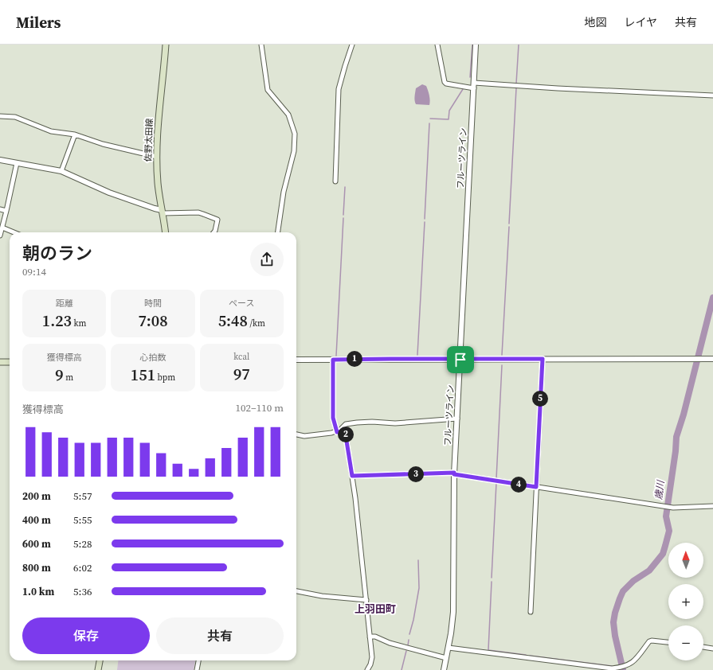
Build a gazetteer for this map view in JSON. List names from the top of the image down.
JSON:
{
  "streets": {
    "main road": ["佐野太田線"],
    "street": ["フルーツライン"]
  },
  "districts": ["上羽田町"],
  "water": ["歳川"],
  "north": "top",
  "page": {
    "header": "Milers",
    "nav": ["地図", "レイヤ", "共有"],
    "heading": ["朝のラン", "09:14"],
    "stats": [
      ["距離", "1.23 km"],
      ["時間", "7:08"],
      ["ペース", "5:48 /km"],
      ["獲得標高", "9 m"],
      ["心拍数", "151 bpm"],
      ["kcal", "97"]
    ],
    "pins": [
      "1",
      "5",
      "2",
      "3",
      "4"
    ],
    "chart": ["獲得標高", "102–110 m"],
    "list": [
      {
        "name": "200 m",
        "note": "5:57"
      },
      {
        "name": "400 m",
        "note": "5:55"
      },
      {
        "name": "600 m",
        "note": "5:28"
      },
      {
        "name": "800 m",
        "note": "6:02"
      },
      {
        "name": "1.0 km",
        "note": "5:36"
      }
    ],
    "map_buttons": ["+", "−"],
    "buttons": ["保存", "共有"]
  }
}
